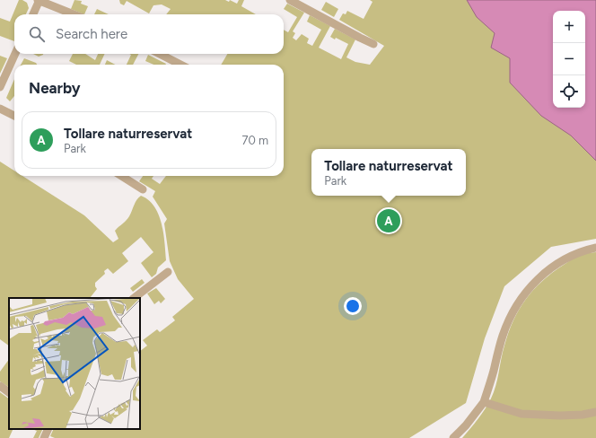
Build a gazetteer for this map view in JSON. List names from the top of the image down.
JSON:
{
  "page": {
    "map_buttons": ["+", "−"],
    "search": "Search here",
    "heading": "Nearby",
    "list": [
      {
        "mark": "A",
        "name": "Tollare naturreservat",
        "note": "Park",
        "value": "70 m"
      }
    ],
    "popup": ["Tollare naturreservat", "Park"],
    "pins": "A"
  }
}
